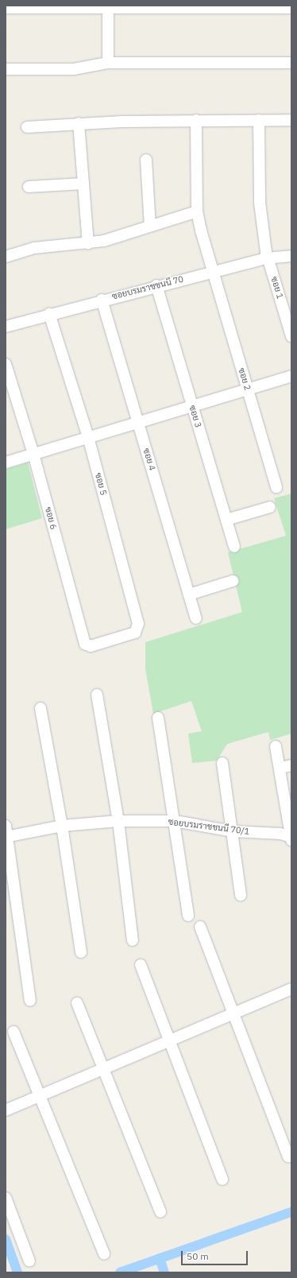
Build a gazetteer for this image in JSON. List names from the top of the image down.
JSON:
{
  "streets": {
    "street": [
      "ซอยบรมราชชนนี 70",
      "ซอย 1",
      "ซอย 2",
      "ซอย 3",
      "ซอย 4",
      "ซอย 5",
      "ซอย 6",
      "ซอยบรมราชชนนี 70/1"
    ]
  },
  "crossings": [
    ["ซอยบรมราชชนนี 70", "ซอย 1"],
    ["ซอยบรมราชชนนี 70", "ซอย 2"],
    ["ซอยบรมราชชนนี 70", "ซอย 3"],
    ["ซอยบรมราชชนนี 70", "ซอย 4"],
    ["ซอยบรมราชชนนี 70", "ซอย 5"],
    ["ซอย 5", "ซอย 6"]
  ],
  "scale_bar": "50 m"
}
